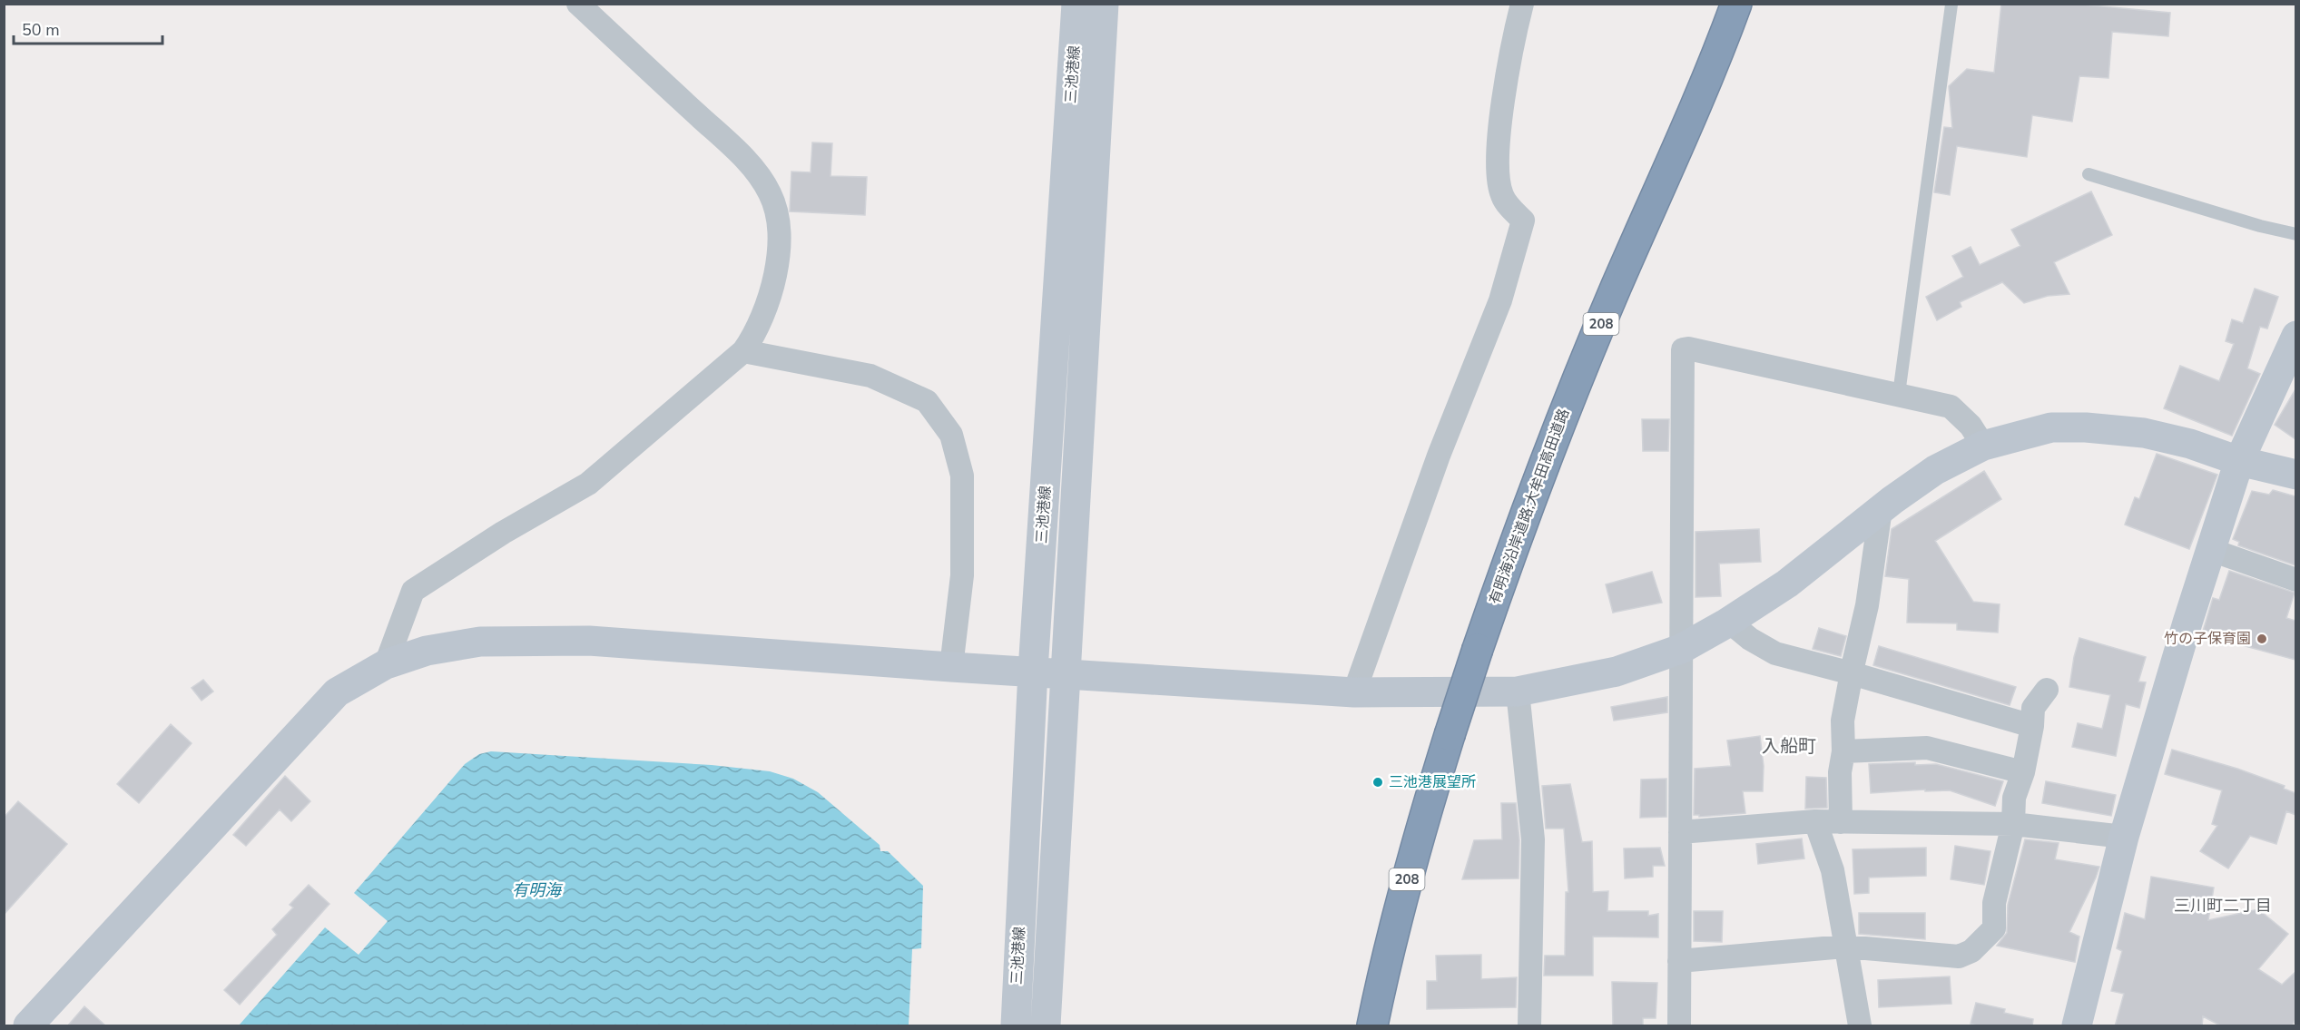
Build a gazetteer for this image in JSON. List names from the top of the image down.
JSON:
{
  "streets": {
    "highway": ["208", "有明海沿岸道路;大牟田高田道路"],
    "street": ["三池港線"]
  },
  "districts": ["入船町", "三川町二丁目"],
  "water": ["有明海"],
  "places": ["竹の子保育園", "三池港展望所"],
  "scale_bar": "50 m"
}
